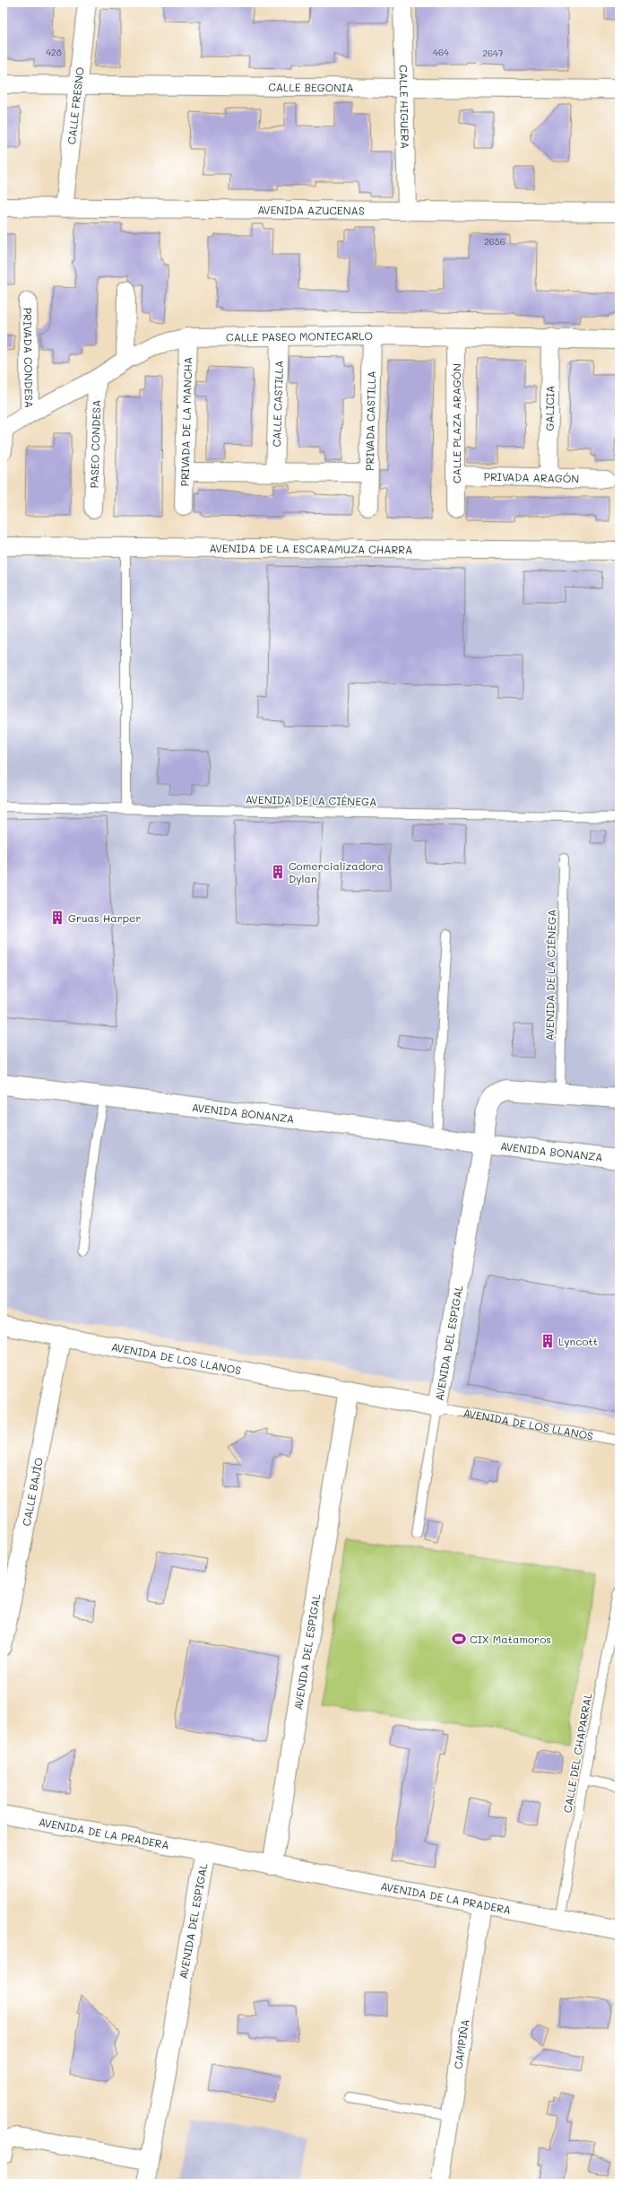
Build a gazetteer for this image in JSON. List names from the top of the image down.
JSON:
{
  "streets": {
    "street": [
      "CALLE BEGONIA",
      "CALLE FRESNO",
      "CALLE HIGUERA",
      "AVENIDA AZUCENAS",
      "CALLE PASEO MONTECARLO",
      "PRIVADA CONDESA",
      "CALLE CASTILLA",
      "GALICIA",
      "PRIVADA CASTILLA",
      "PRIVADA DE LA MANCHA",
      "CALLE PLAZA ARAGÓN",
      "PASEO CONDESA",
      "PRIVADA ARAGÓN",
      "AVENIDA DE LA ESCARAMUZA CHARRA",
      "AVENIDA BONANZA",
      "AVENIDA DEL ESPIGAL",
      "AVENIDA DE LOS LLANOS",
      "CALLE BAJÍO",
      "AVENIDA DE LA PRADERA",
      "CAMPIÑA"
    ],
    "lane": ["AVENIDA DE LA CIÉNEGA", "CALLE DEL CHAPARRAL"]
  },
  "crossings": [
    ["CALLE BEGONIA", "CALLE FRESNO"],
    ["CALLE BEGONIA", "CALLE HIGUERA"],
    ["CALLE FRESNO", "AVENIDA AZUCENAS"],
    ["CALLE HIGUERA", "AVENIDA AZUCENAS"],
    ["CALLE PASEO MONTECARLO", "PRIVADA CONDESA"],
    ["CALLE PASEO MONTECARLO", "CALLE CASTILLA"],
    ["CALLE PASEO MONTECARLO", "GALICIA"],
    ["CALLE PASEO MONTECARLO", "PRIVADA CASTILLA"],
    ["CALLE PASEO MONTECARLO", "PRIVADA DE LA MANCHA"],
    ["CALLE PASEO MONTECARLO", "CALLE PLAZA ARAGÓN"],
    ["CALLE PASEO MONTECARLO", "PASEO CONDESA"],
    ["GALICIA", "PRIVADA ARAGÓN"],
    ["CALLE PLAZA ARAGÓN", "PRIVADA ARAGÓN"],
    ["AVENIDA BONANZA", "AVENIDA DEL ESPIGAL"],
    ["AVENIDA DEL ESPIGAL", "AVENIDA DE LOS LLANOS"],
    ["AVENIDA DEL ESPIGAL", "AVENIDA DE LA PRADERA"],
    ["AVENIDA DE LOS LLANOS", "CALLE BAJÍO"],
    ["CALLE DEL CHAPARRAL", "AVENIDA DE LA PRADERA"],
    ["AVENIDA DE LA PRADERA", "CAMPIÑA"]
  ],
  "places": {
    "building": ["Comercializadora Dylan", "Gruas Harper", "Lyncott"],
    "sports": ["CIX Matamoros"]
  },
  "house_numbers": [
    "428",
    "464",
    "2647",
    "2656"
  ]
}
